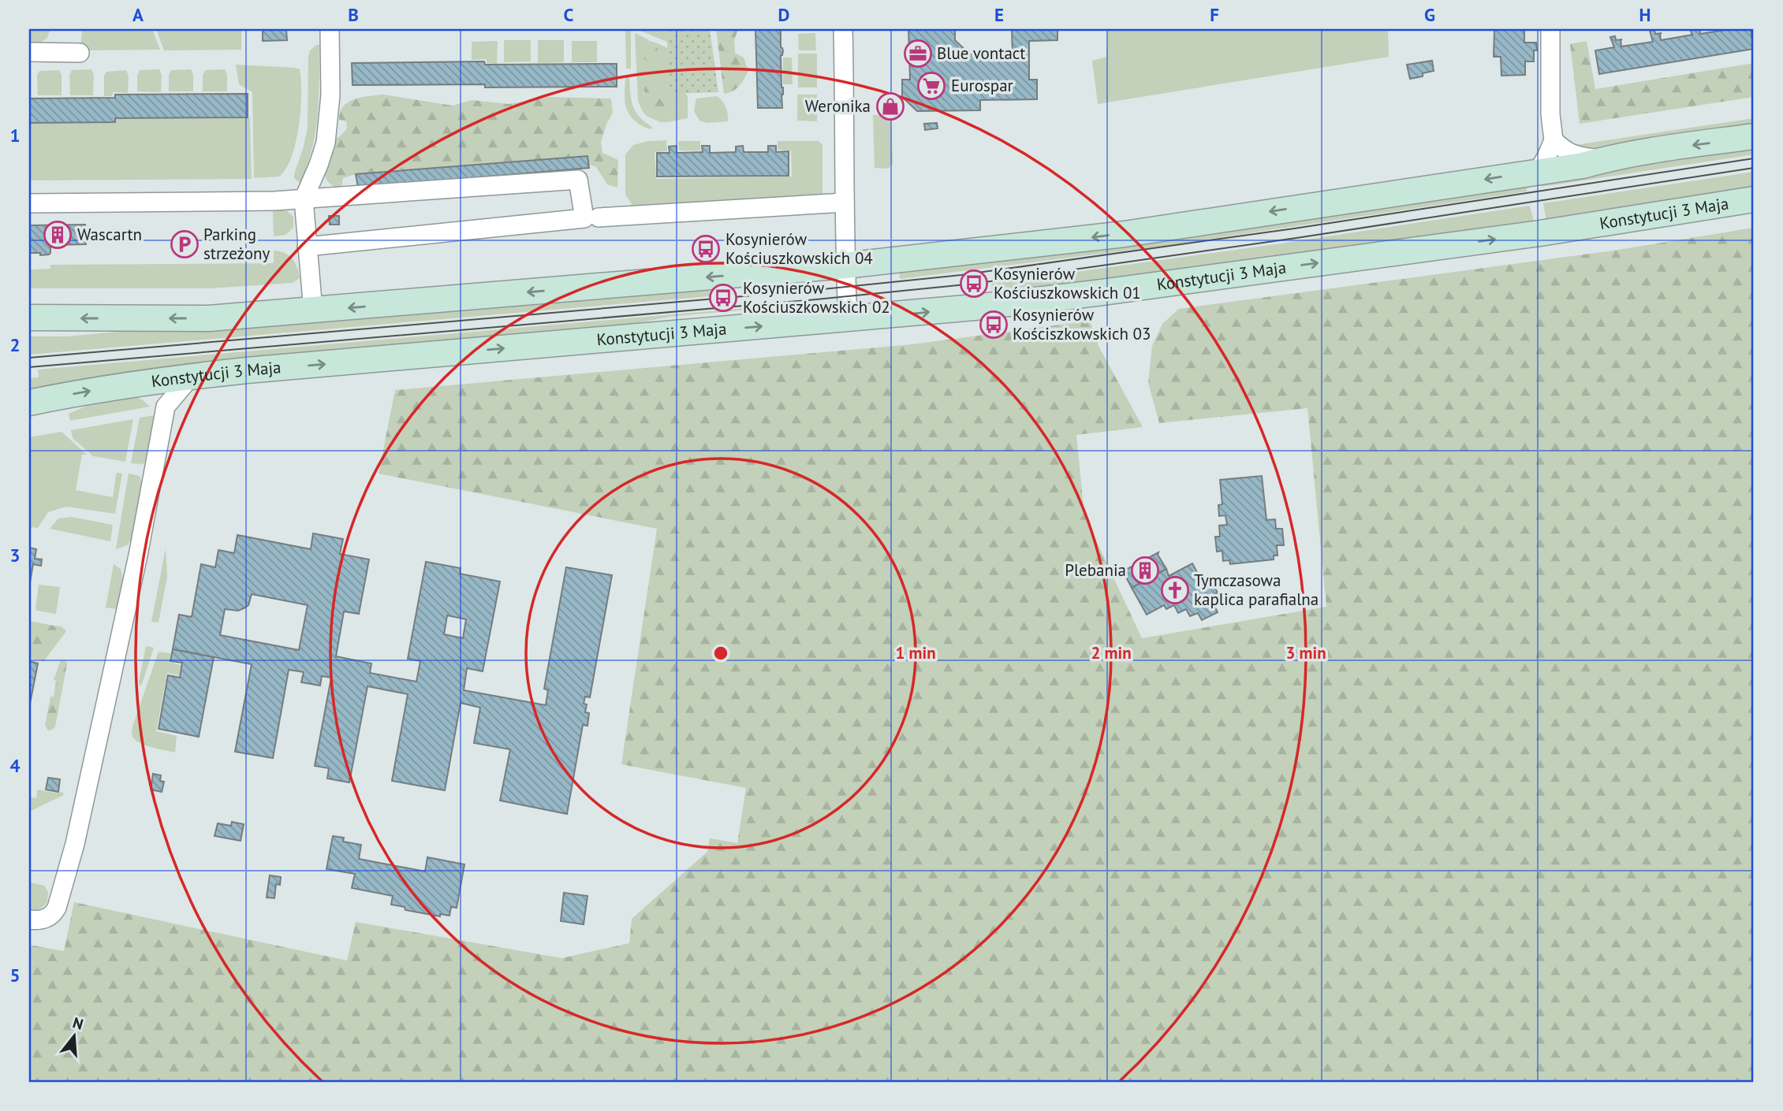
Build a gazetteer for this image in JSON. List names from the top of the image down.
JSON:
{
  "streets": {
    "street": ["Konstytucji 3 Maja"]
  },
  "places": {
    "office": ["Blue vontact"],
    "supermarket": ["Eurospar"],
    "shop": ["Weronika"],
    "building": ["Wascartn", "Plebania"],
    "parking": ["Parking strzeżony"],
    "bus stop": [
      "Kosynierów Kościuszkowskich 04",
      "Kosynierów Kościuszkowskich 01",
      "Kosynierów Kościuszkowskich 02",
      "Kosynierów Kościszkowskich 03"
    ],
    "church": ["Tymczasowa kaplica parafialna"]
  },
  "north": "top",
  "grid": {
    "columns": [
      "A",
      "B",
      "C",
      "D",
      "E",
      "F",
      "G",
      "H"
    ],
    "rows": [
      "1",
      "2",
      "3",
      "4",
      "5"
    ]
  },
  "rings": ["1 min", "2 min", "3 min"]
}
